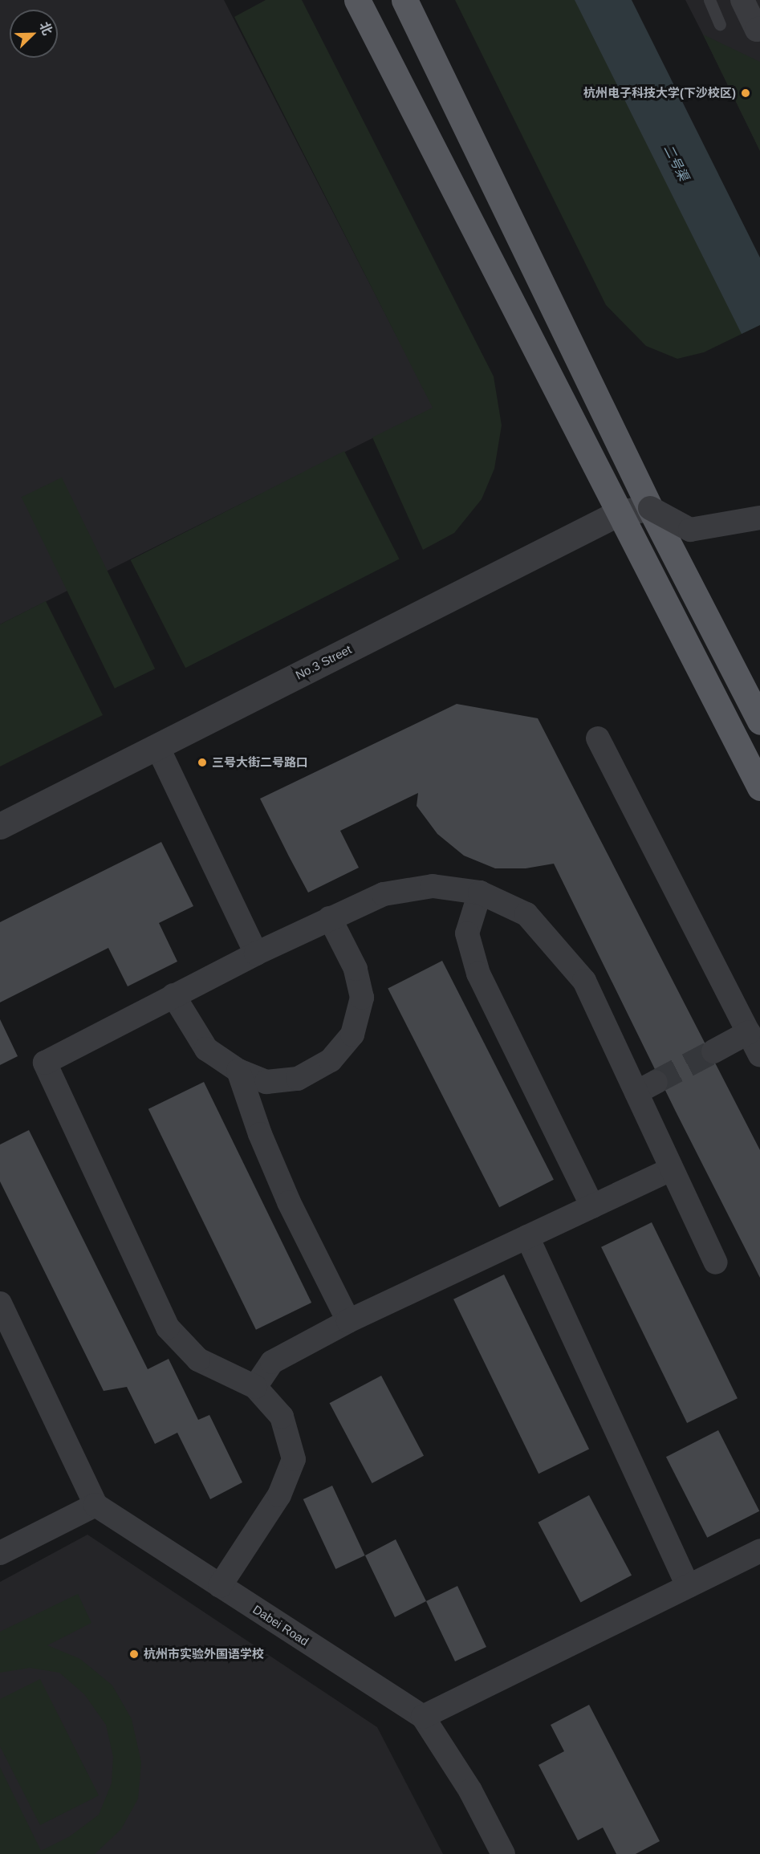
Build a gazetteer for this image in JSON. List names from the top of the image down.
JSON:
{
  "streets": {
    "street": ["No.3 Street", "Dabei Road"]
  },
  "water": ["二号渠"],
  "places": ["杭州电子科技大学(下沙校区)", "三号大街二号路口", "杭州市实验外国语学校"],
  "north": "top right"
}
